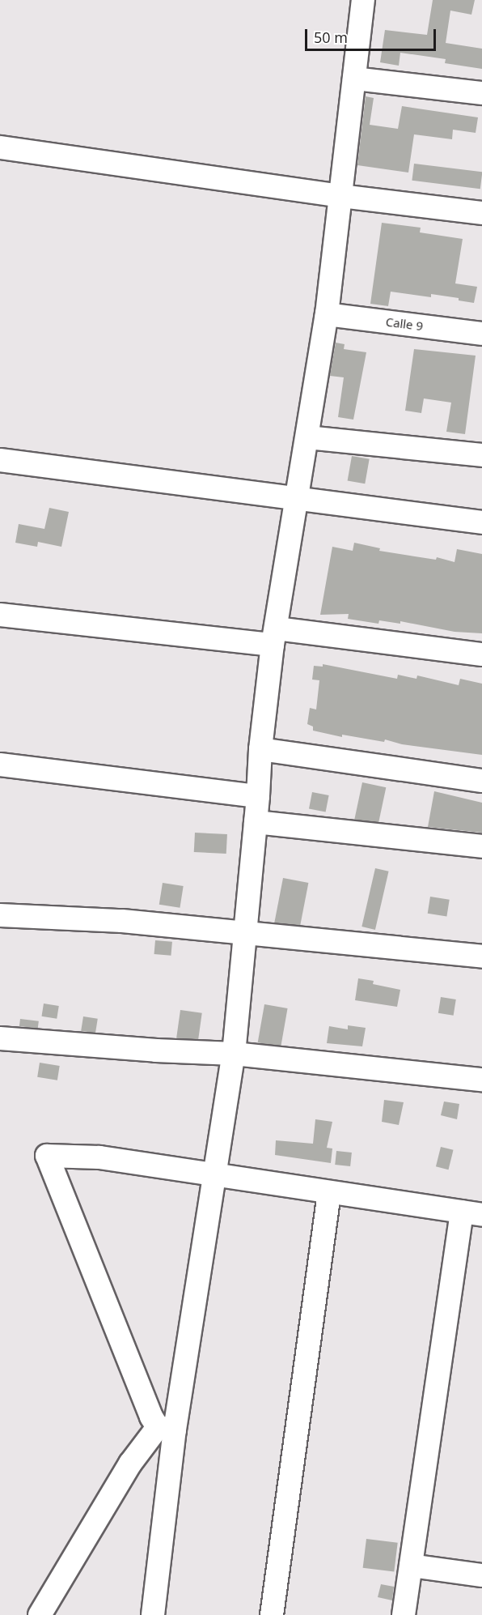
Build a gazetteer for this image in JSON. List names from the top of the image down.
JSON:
{
  "streets": {
    "street": ["Calle 9"]
  },
  "scale_bar": "50 m"
}
